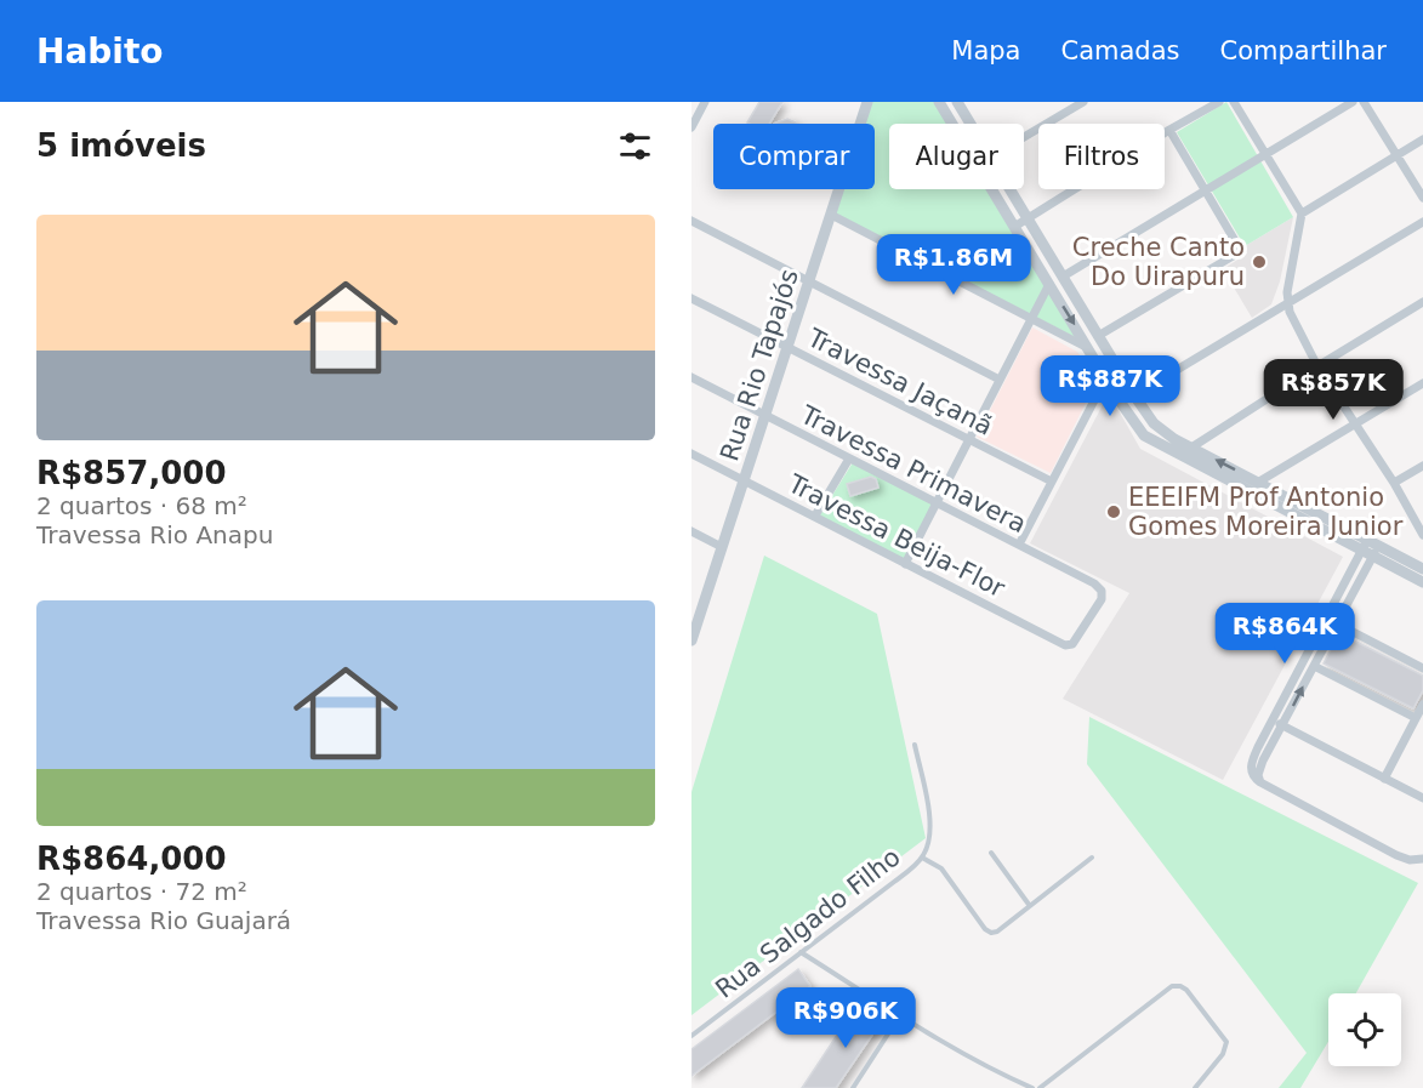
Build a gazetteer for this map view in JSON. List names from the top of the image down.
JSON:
{
  "streets": {
    "street": [
      "Rua Rio Tapajós",
      "Travessa Jaçanã",
      "Travessa Primavera",
      "Travessa Beija-Flor"
    ],
    "lane": ["Rua Salgado Filho"]
  },
  "crossings": [
    ["Rua Rio Tapajós", "Travessa Jaçanã"],
    ["Rua Rio Tapajós", "Travessa Primavera"],
    ["Rua Rio Tapajós", "Travessa Beija-Flor"],
    ["Travessa Primavera", "Travessa Beija-Flor"]
  ],
  "places": ["Creche Canto Do Uirapuru", "EEEIFM Prof Antonio Gomes Moreira Junior"],
  "page": {
    "header": "Habito",
    "nav": ["Mapa", "Camadas", "Compartilhar"],
    "heading": "5 imóveis",
    "chip": ["Comprar", "Alugar", "Filtros"],
    "list": [
      {
        "name": "R$857,000",
        "note": "2 quartos · 68 m² · Travessa Rio Anapu"
      },
      {
        "name": "R$864,000",
        "note": "2 quartos · 72 m² · Travessa Rio Guajará"
      }
    ],
    "price": [
      "R$1.86M",
      "R$887K",
      "R$857K",
      "R$864K",
      "R$906K"
    ]
  }
}
